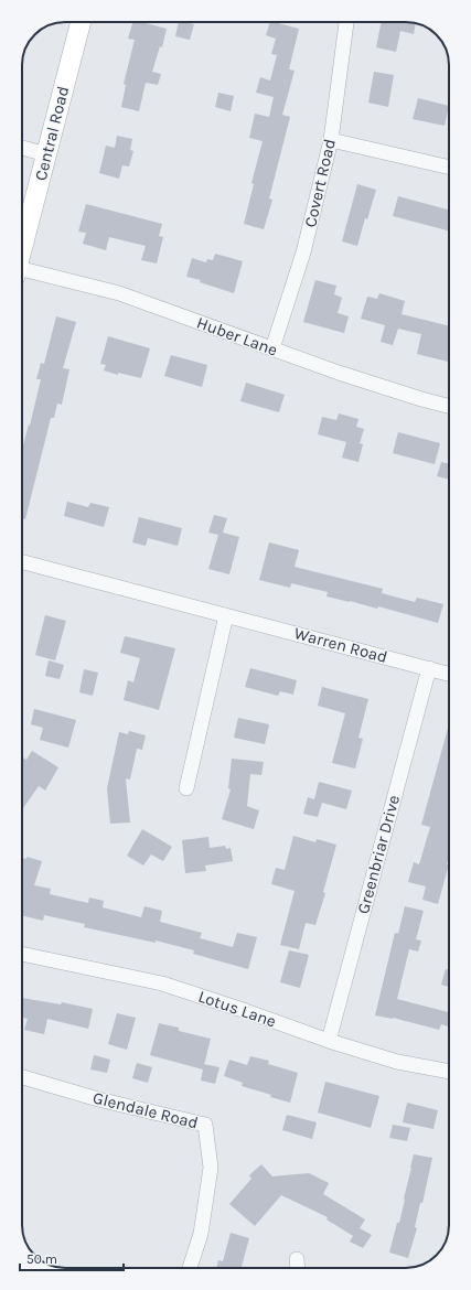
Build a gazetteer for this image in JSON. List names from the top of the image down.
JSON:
{
  "streets": {
    "main road": ["Central Road"],
    "street": [
      "Covert Road",
      "Huber Lane",
      "Warren Road",
      "Greenbriar Drive",
      "Lotus Lane",
      "Glendale Road"
    ]
  },
  "crossings": [
    ["Covert Road", "Huber Lane"],
    ["Warren Road", "Greenbriar Drive"],
    ["Greenbriar Drive", "Lotus Lane"]
  ],
  "scale_bar": "50 m"
}
